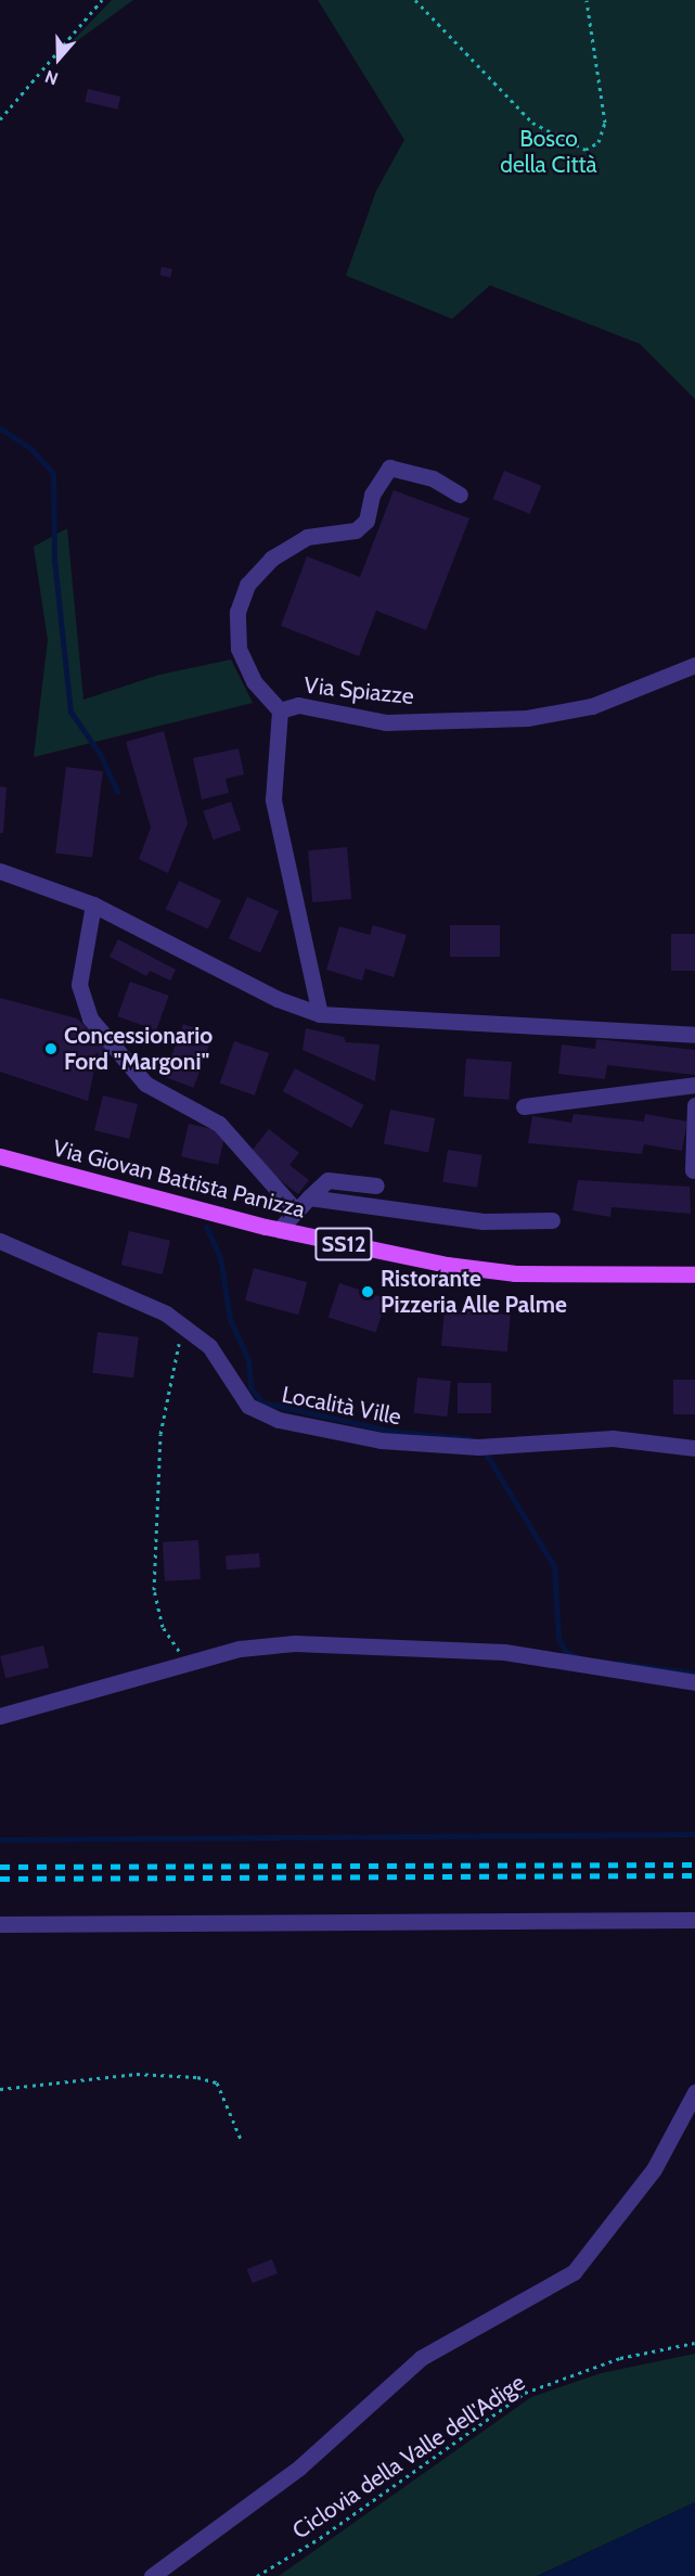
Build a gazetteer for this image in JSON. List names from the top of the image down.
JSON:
{
  "streets": {
    "main road": ["Via Giovan Battista Panizza", "SS12"],
    "street": ["Via Spiazze", "Località Ville"],
    "path": ["Ciclovia della Valle dell'Adige"]
  },
  "parks": ["Bosco della Città"],
  "places": ["Concessionario Ford \"Margoni\"", "Ristorante Pizzeria Alle Palme"],
  "north": "bottom"
}
